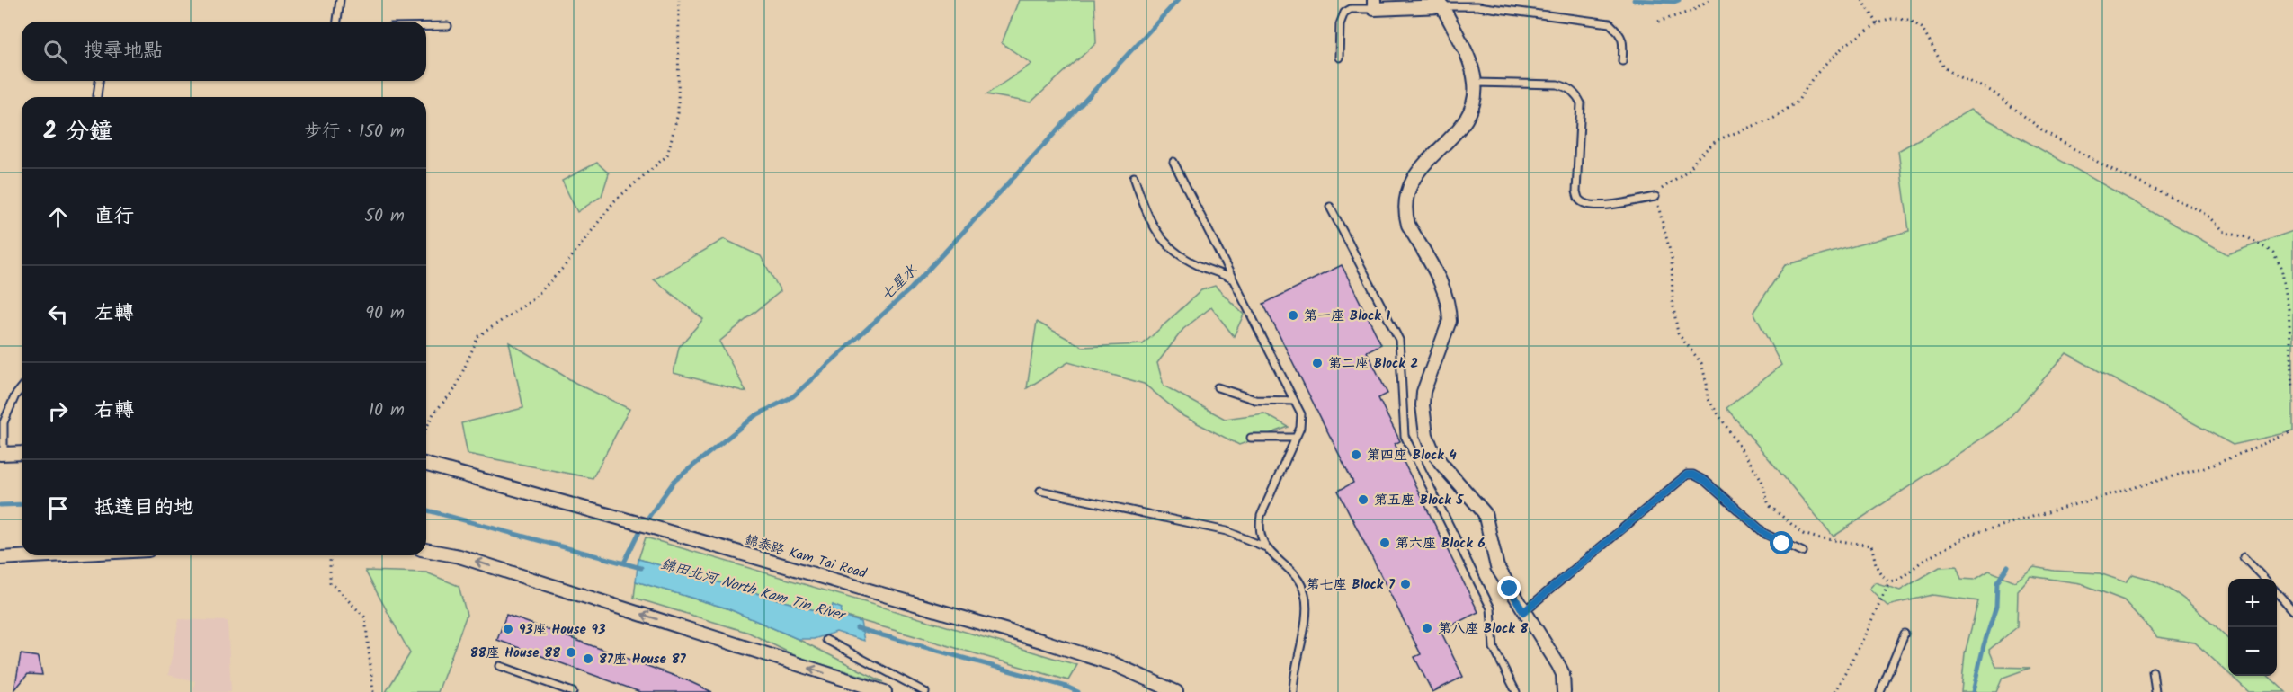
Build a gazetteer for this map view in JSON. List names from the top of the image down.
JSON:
{
  "streets": {
    "street": ["錦泰路 Kam Tai Road"]
  },
  "water": ["七星水", "錦田北河 North Kam Tin River"],
  "places": [
    "第一座 Block 1",
    "第二座 Block 2",
    "第四座 Block 4",
    "第五座 Block 5",
    "第六座 Block 6",
    "第七座 Block 7",
    "第八座 Block 8",
    "93座 House 93",
    "88座 House 88",
    "87座 House 87"
  ],
  "page": {
    "search": "搜尋地點",
    "heading": ["2 分鐘", "步行 · 150 m"],
    "list": [
      ["直行", "50 m"],
      ["左轉", "90 m"],
      ["右轉", "10 m"],
      "抵達目的地"
    ],
    "map_buttons": ["+", "−"]
  }
}
